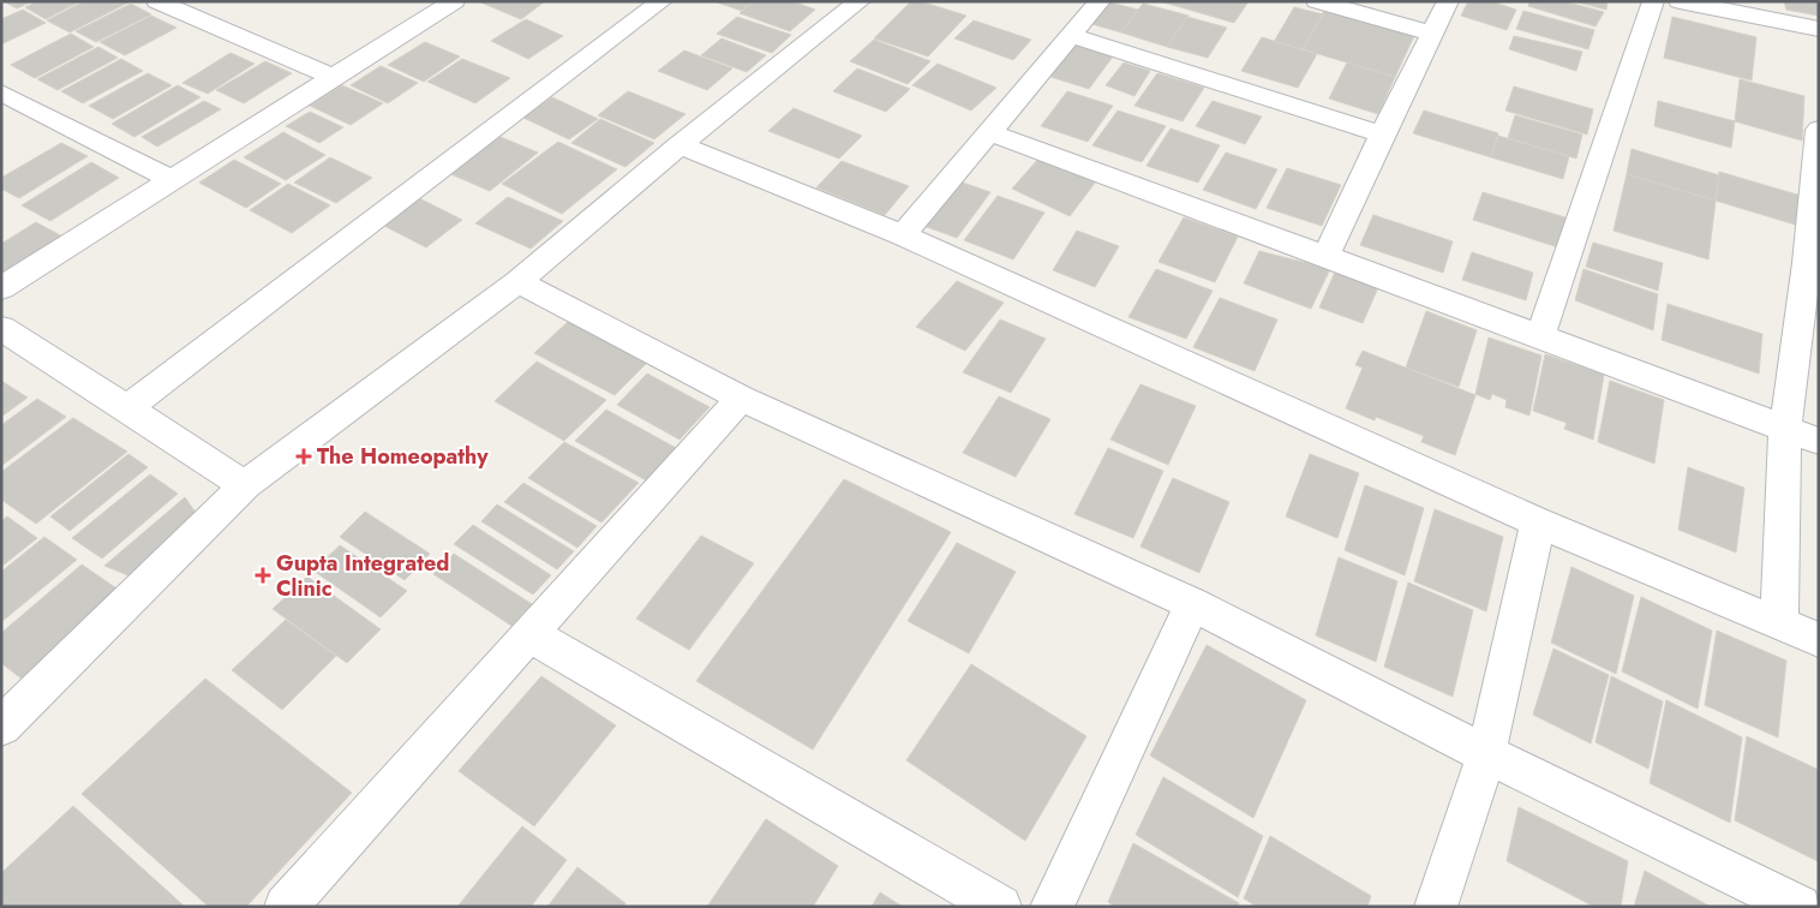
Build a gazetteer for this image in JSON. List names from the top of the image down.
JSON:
{
  "places": {
    "health": ["The Homeopathy", "Gupta Integrated Clinic"]
  }
}
